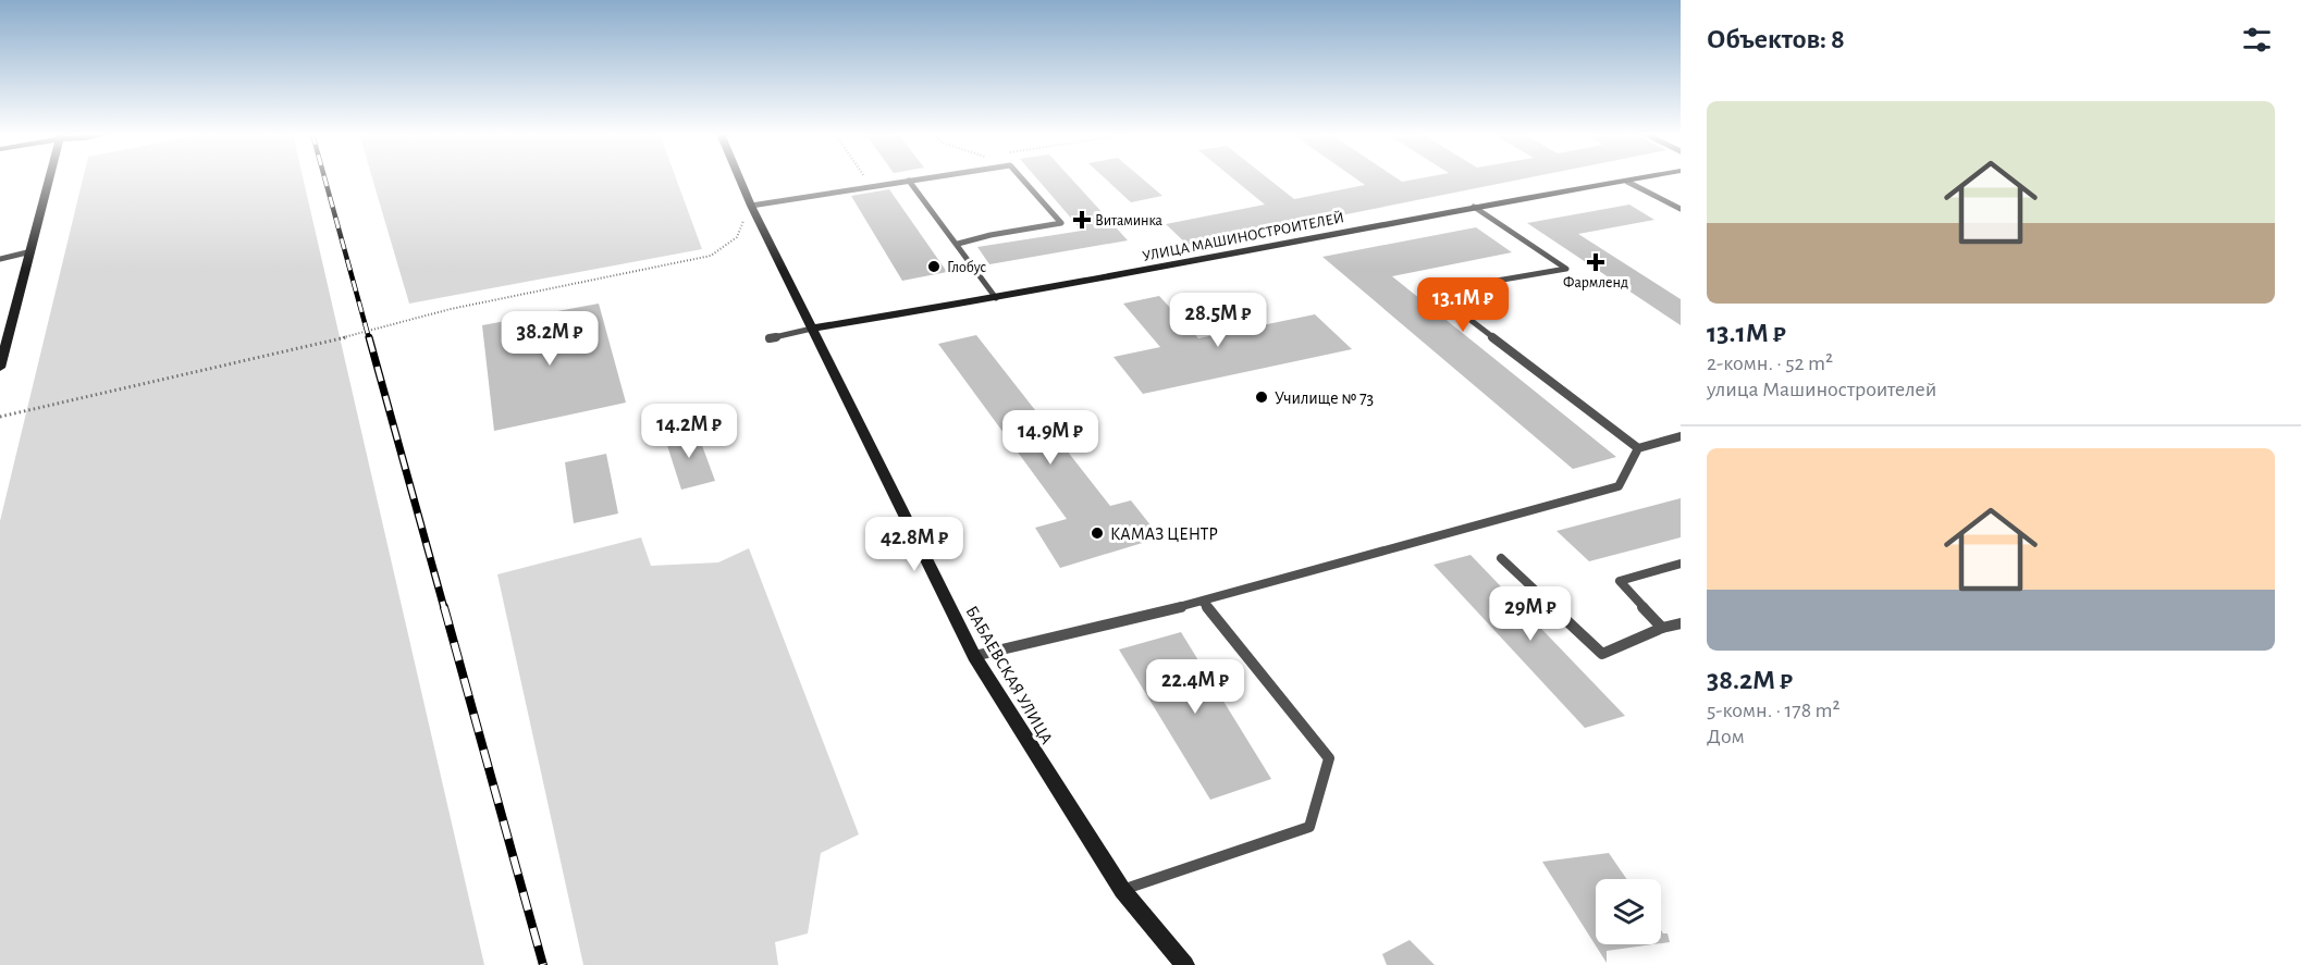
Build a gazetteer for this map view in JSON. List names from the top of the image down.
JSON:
{
  "streets": {
    "main road": ["УЛИЦА МАШИНОСТРОИТЕЛЕЙ", "БАБАЕВСКАЯ УЛИЦА"]
  },
  "crossings": [
    ["УЛИЦА МАШИНОСТРОИТЕЛЕЙ", "БАБАЕВСКАЯ УЛИЦА"]
  ],
  "places": {
    "health": ["Витаминка", "Фармленд"],
    "other": ["Глобус", "Училище № 73", "КАМАЗ ЦЕНТР"]
  },
  "page": {
    "heading": "Объектов: 8",
    "list": [
      {
        "name": "13.1M ₽",
        "note": "2-комн. · 52 m² · улица Машиностроителей"
      },
      {
        "name": "38.2M ₽",
        "note": "5-комн. · 178 m² · Дом"
      }
    ],
    "price": [
      "13.1M ₽",
      "28.5M ₽",
      "38.2M ₽",
      "14.2M ₽",
      "14.9M ₽",
      "42.8M ₽",
      "29M ₽",
      "22.4M ₽"
    ]
  }
}
